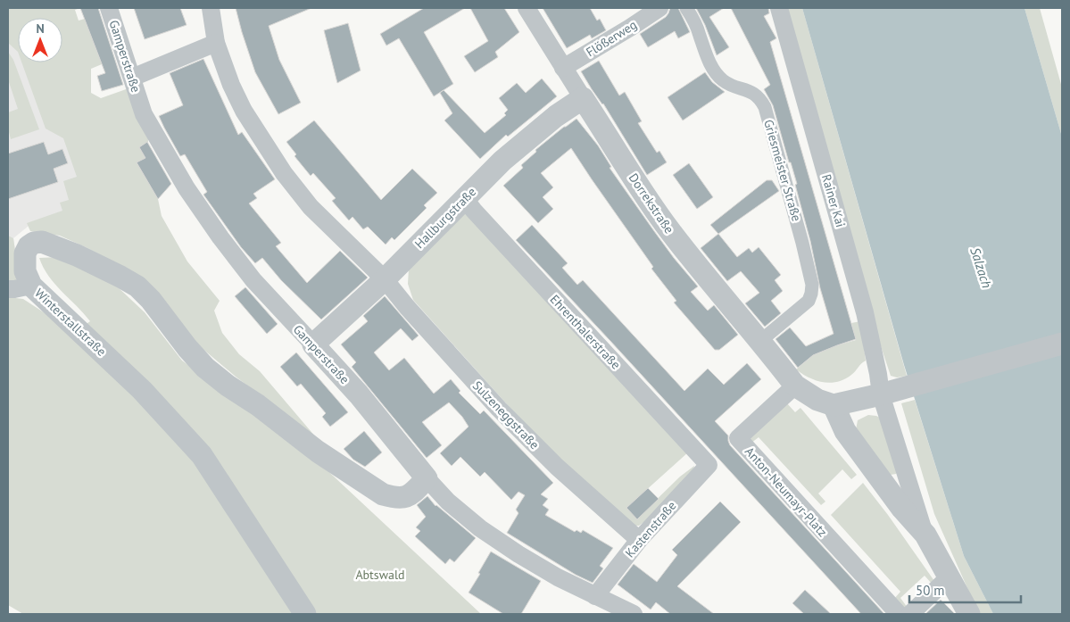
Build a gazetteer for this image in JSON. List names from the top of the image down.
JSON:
{
  "streets": {
    "street": [
      "Flößerweg",
      "Gamperstraße",
      "Griesmeister Straße",
      "Rainer Kai",
      "Dorrekstraße",
      "Hallburgstraße",
      "Winterstallstraße",
      "Ehrenthalerstraße",
      "Sulzeneggstraße",
      "Anton-Neumayr-Platz",
      "Kastenstraße"
    ]
  },
  "crossings": [
    ["Flößerweg", "Dorrekstraße"],
    ["Gamperstraße", "Hallburgstraße"],
    ["Gamperstraße", "Winterstallstraße"],
    ["Gamperstraße", "Kastenstraße"],
    ["Griesmeister Straße", "Dorrekstraße"],
    ["Dorrekstraße", "Hallburgstraße"],
    ["Dorrekstraße", "Anton-Neumayr-Platz"],
    ["Hallburgstraße", "Ehrenthalerstraße"],
    ["Hallburgstraße", "Sulzeneggstraße"],
    ["Ehrenthalerstraße", "Kastenstraße"],
    ["Sulzeneggstraße", "Kastenstraße"]
  ],
  "water": ["Salzach"],
  "parks": ["Abtswald"],
  "scale_bar": "50 m",
  "north": "top"
}
